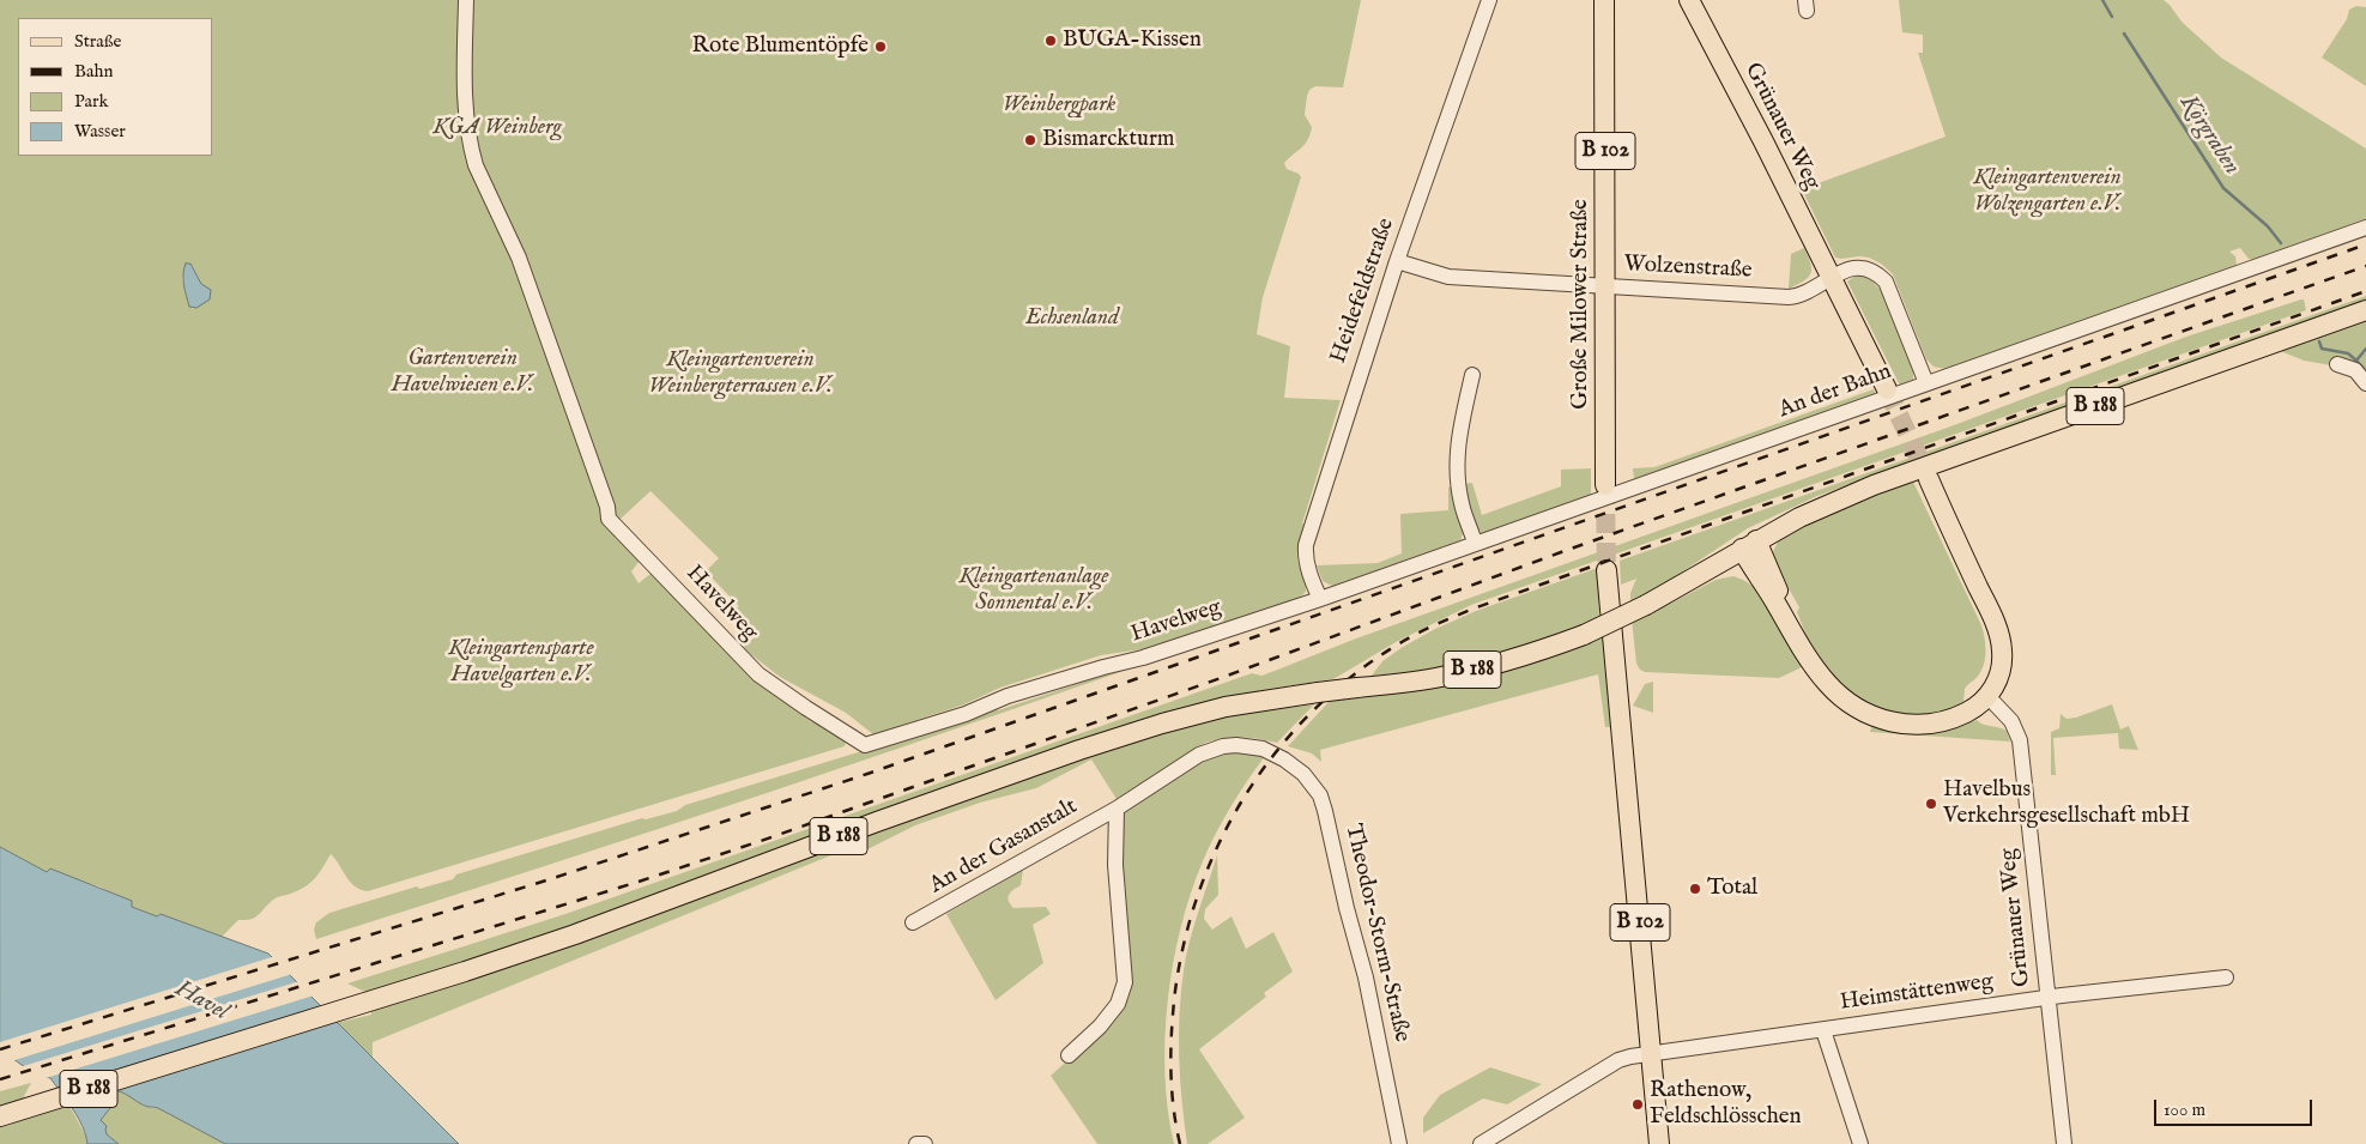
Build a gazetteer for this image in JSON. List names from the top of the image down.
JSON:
{
  "streets": {
    "main road": [
      "Grünauer Weg",
      "B 102",
      "Große Milower Straße",
      "B 188"
    ],
    "street": [
      "Wolzenstraße",
      "Heidefeldstraße",
      "An der Bahn",
      "Havelweg",
      "An der Gasanstalt",
      "Theodor-Storm-Straße",
      "Heimstättenweg"
    ]
  },
  "crossings": [
    ["Grünauer Weg", "Wolzenstraße"],
    ["Grünauer Weg", "Heimstättenweg"],
    ["B 102", "Heimstättenweg"],
    ["Wolzenstraße", "Heidefeldstraße"],
    ["Wolzenstraße", "Große Milower Straße"],
    ["Heidefeldstraße", "An der Bahn"],
    ["Heidefeldstraße", "Havelweg"],
    ["An der Bahn", "Havelweg"],
    ["An der Gasanstalt", "Theodor-Storm-Straße"]
  ],
  "water": ["Körgraben", "Havel"],
  "parks": [
    "Weinbergpark",
    "KGA Weinberg",
    "Kleingartenverein Wolzengarten e.V.",
    "Echsenland",
    "Gartenverein Havelwiesen e.V.",
    "Kleingartenverein Weinbergterrassen e.V.",
    "Kleingartenanlage Sonnental e.V.",
    "Kleingartensparte Havelgarten e.V."
  ],
  "places": [
    "BUGA-Kissen",
    "Rote Blumentöpfe",
    "Bismarckturm",
    "Havelbus Verkehrsgesellschaft mbH",
    "Total",
    "Rathenow, Feldschlösschen"
  ],
  "legend": [
    "Straße",
    "Bahn",
    "Park",
    "Wasser"
  ],
  "scale_bar": "100 m"
}
